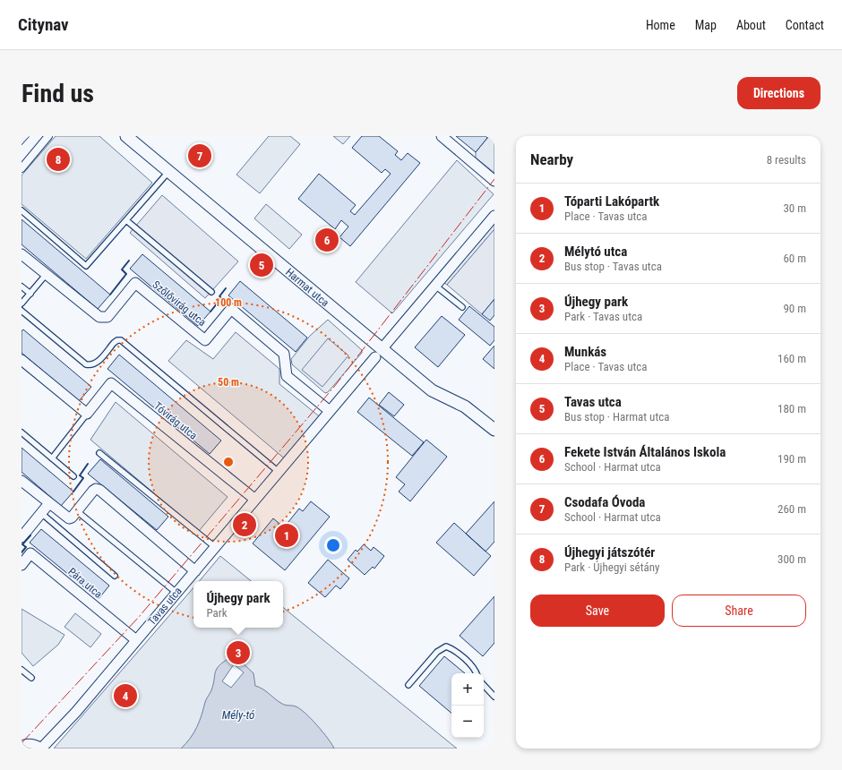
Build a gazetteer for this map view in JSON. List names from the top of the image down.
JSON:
{
  "streets": {
    "street": [
      "Harmat utca",
      "Szőlővirág utca",
      "Tóvirág utca",
      "Pára utca",
      "Tavas utca"
    ]
  },
  "crossings": [
    ["Harmat utca", "Tavas utca"],
    ["Szőlővirág utca", "Tavas utca"],
    ["Tóvirág utca", "Tavas utca"],
    ["Pára utca", "Tavas utca"]
  ],
  "water": ["Mély-tó"],
  "page": {
    "header": "Citynav",
    "nav": [
      "Home",
      "Map",
      "About",
      "Contact"
    ],
    "buttons": [
      "Directions",
      ["Save", "Share"]
    ],
    "title": "Find us",
    "heading": ["Nearby", "8 results"],
    "pins": [
      "7",
      "8",
      "6",
      "5",
      "2",
      "1",
      "3",
      "4"
    ],
    "list": [
      {
        "mark": "1",
        "name": "Tóparti Lakópartk",
        "note": "Place · Tavas utca",
        "value": "30 m"
      },
      {
        "mark": "2",
        "name": "Mélytó utca",
        "note": "Bus stop · Tavas utca",
        "value": "60 m"
      },
      {
        "mark": "3",
        "name": "Újhegy park",
        "note": "Park · Tavas utca",
        "value": "90 m"
      },
      {
        "mark": "4",
        "name": "Munkás",
        "note": "Place · Tavas utca",
        "value": "160 m"
      },
      {
        "mark": "5",
        "name": "Tavas utca",
        "note": "Bus stop · Harmat utca",
        "value": "180 m"
      },
      {
        "mark": "6",
        "name": "Fekete István Általános Iskola",
        "note": "School · Harmat utca",
        "value": "190 m"
      },
      {
        "mark": "7",
        "name": "Csodafa Óvoda",
        "note": "School · Harmat utca",
        "value": "260 m"
      },
      {
        "mark": "8",
        "name": "Újhegyi játszótér",
        "note": "Park · Újhegyi sétány",
        "value": "300 m"
      }
    ],
    "popup": ["Újhegy park", "Park"],
    "map_buttons": ["+", "−"]
  },
  "rings": ["100 m", "50 m"]
}
